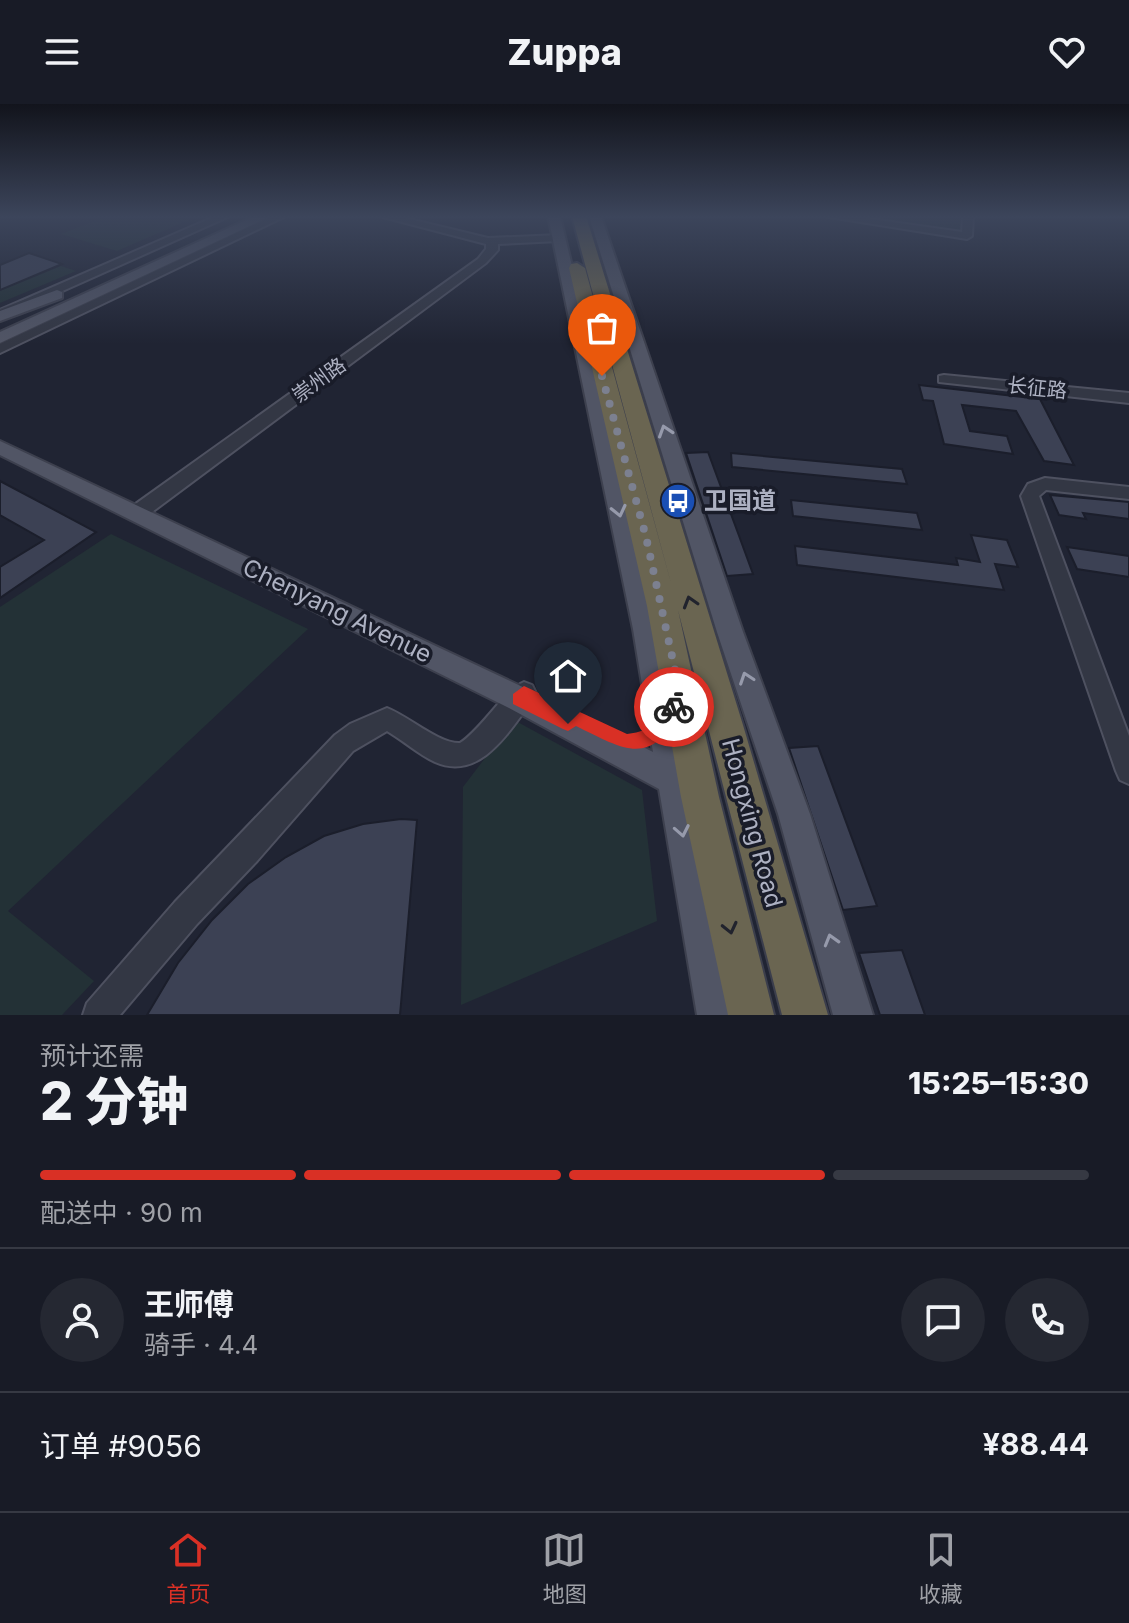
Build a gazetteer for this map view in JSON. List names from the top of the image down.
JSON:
{
  "streets": {
    "highway": ["Hongxing Road"],
    "main road": ["Chenyang Avenue"],
    "street": ["崇州路", "长征路"]
  },
  "crossings": [
    ["崇州路", "Chenyang Avenue"],
    ["Chenyang Avenue", "Hongxing Road"]
  ],
  "places": {
    "bus stop": ["卫国道"]
  },
  "page": {
    "header": "Zuppa",
    "heading": ["2 分钟", "预计还需", "15:25–15:30"],
    "panel": [
      "王师傅",
      "骑手 · 4.4",
      "订单 #9056",
      "¥88.44"
    ],
    "bar": "配送中 · 90 m",
    "tabs": ["首页", "地图", "收藏"]
  }
}
